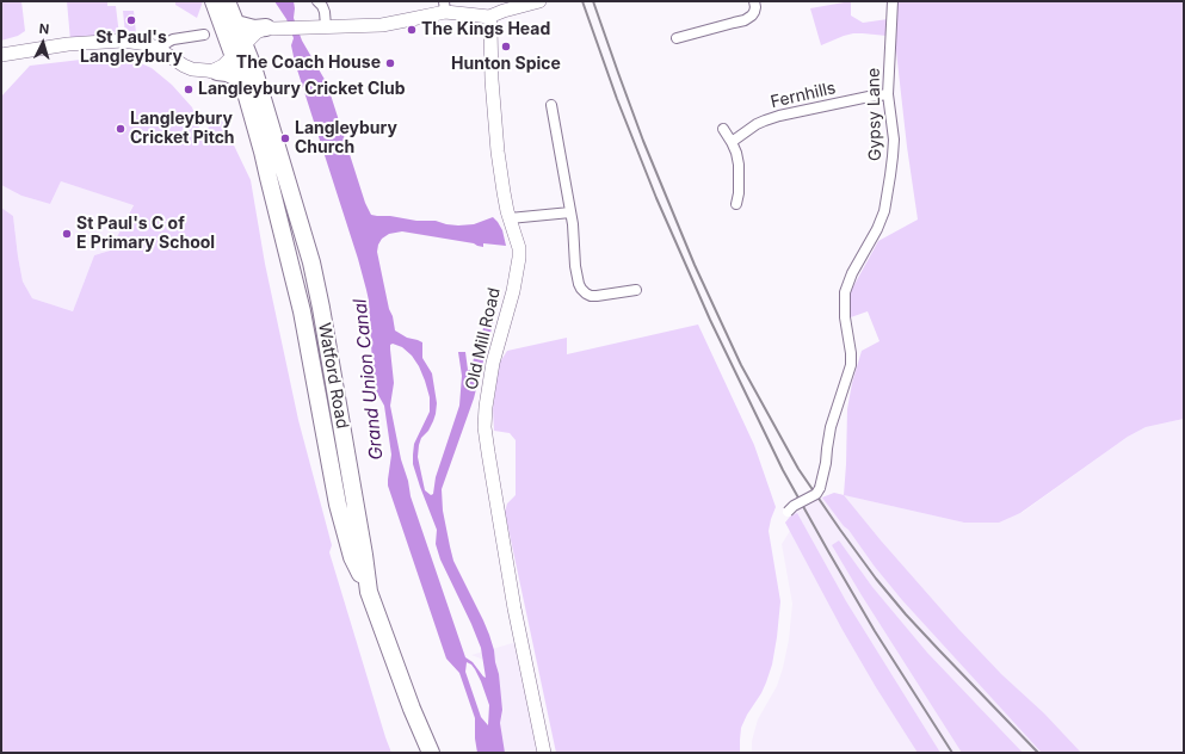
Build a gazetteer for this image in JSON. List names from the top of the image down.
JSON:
{
  "streets": {
    "highway": ["Watford Road"],
    "street": ["Fernhills", "Gypsy Lane", "Old Mill Road"]
  },
  "crossings": [
    ["Fernhills", "Gypsy Lane"]
  ],
  "water": ["Grand Union Canal"],
  "places": [
    "St Paul's Langleybury",
    "The Kings Head",
    "Hunton Spice",
    "The Coach House",
    "Langleybury Cricket Club",
    "Langleybury Cricket Pitch",
    "Langleybury Church",
    "St Paul's C of E Primary School"
  ],
  "north": "top"
}
